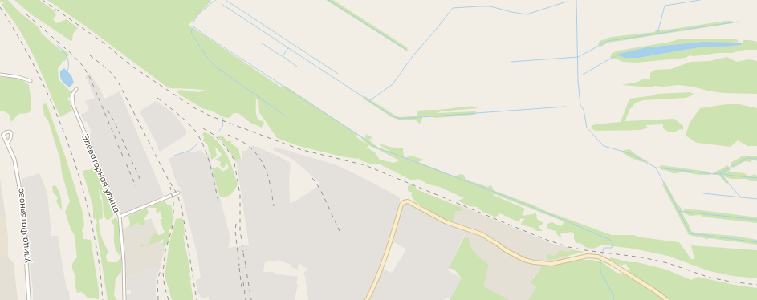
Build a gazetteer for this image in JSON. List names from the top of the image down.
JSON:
{
  "streets": {
    "street": ["Элеваторная улица", "улица Фатьянова"]
  }
}
